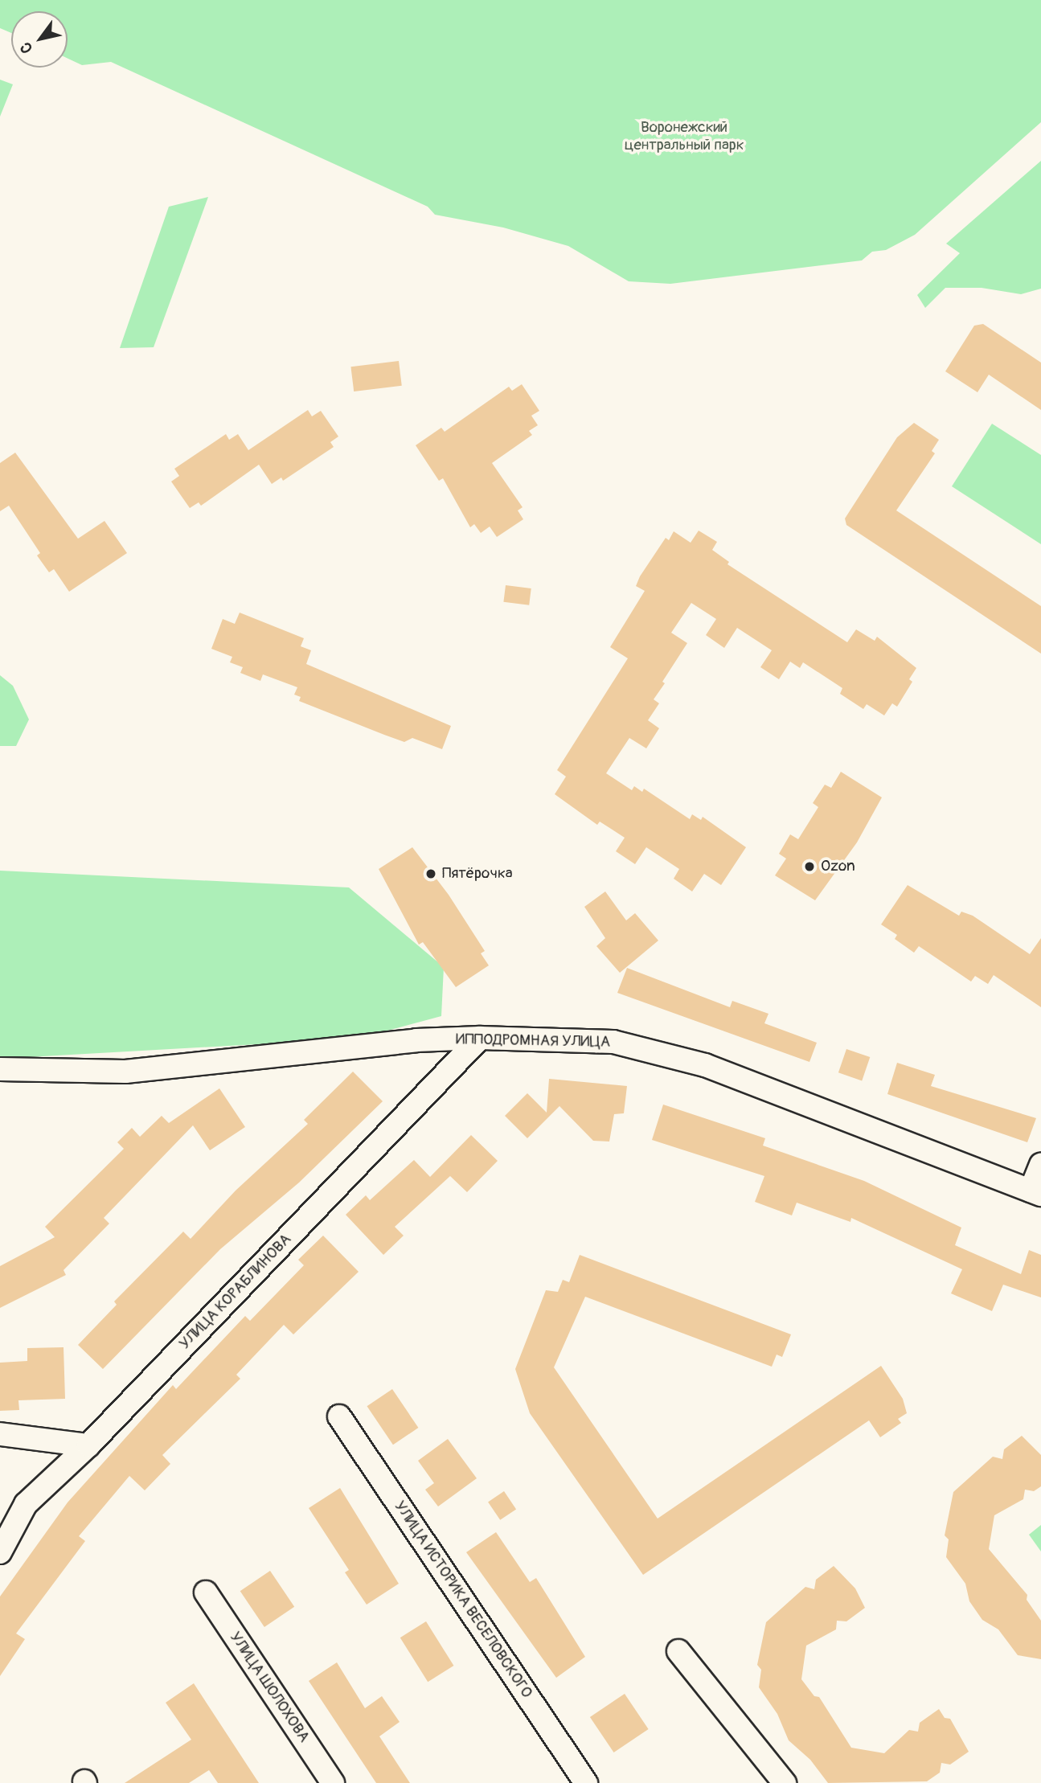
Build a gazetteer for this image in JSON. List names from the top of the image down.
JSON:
{
  "streets": {
    "street": [
      "ИППОДРОМНАЯ УЛИЦА",
      "УЛИЦА КОРАБЛИНОВА",
      "УЛИЦА ИСТОРИКА ВЕСЕЛОВСКОГО",
      "УЛИЦА ШОЛОХОВА"
    ]
  },
  "crossings": [
    ["ИППОДРОМНАЯ УЛИЦА", "УЛИЦА КОРАБЛИНОВА"]
  ],
  "parks": ["Воронежский центральный парк"],
  "places": ["Ozon", "Пятёрочка"],
  "north": "bottom left"
}
